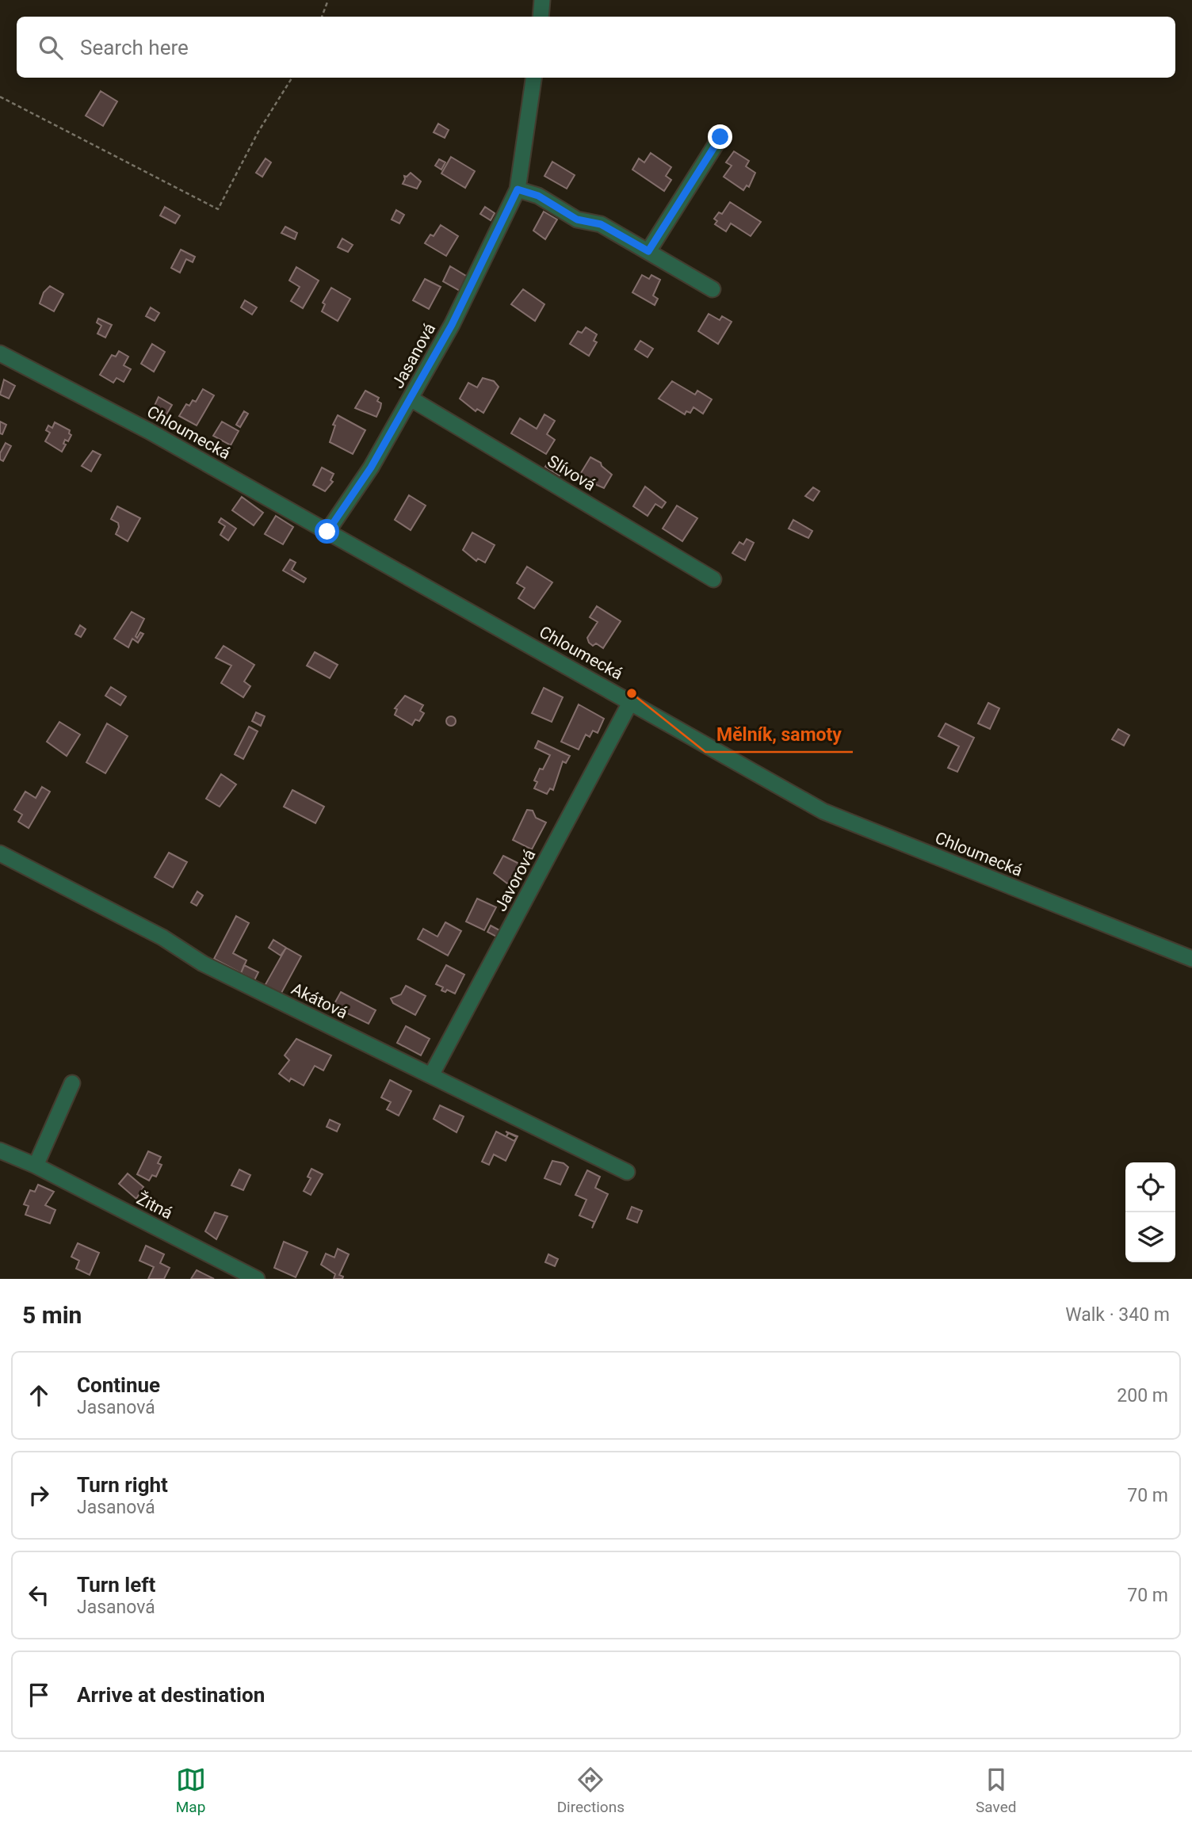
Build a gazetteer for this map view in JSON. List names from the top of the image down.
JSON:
{
  "streets": {
    "street": [
      "Jasanová",
      "Chloumecká",
      "Slívová",
      "Javorová",
      "Akátová",
      "Žitná"
    ]
  },
  "crossings": [
    ["Jasanová", "Chloumecká"],
    ["Jasanová", "Slívová"],
    ["Chloumecká", "Javorová"],
    ["Javorová", "Akátová"]
  ],
  "places": ["Mělník, samoty"],
  "page": {
    "search": "Search here",
    "heading": ["5 min", "Walk · 340 m"],
    "list": [
      ["Continue", "Jasanová", "200 m"],
      ["Turn right", "Jasanová", "70 m"],
      ["Turn left", "Jasanová", "70 m"],
      "Arrive at destination"
    ],
    "nav": ["Map", "Directions", "Saved"]
  }
}
